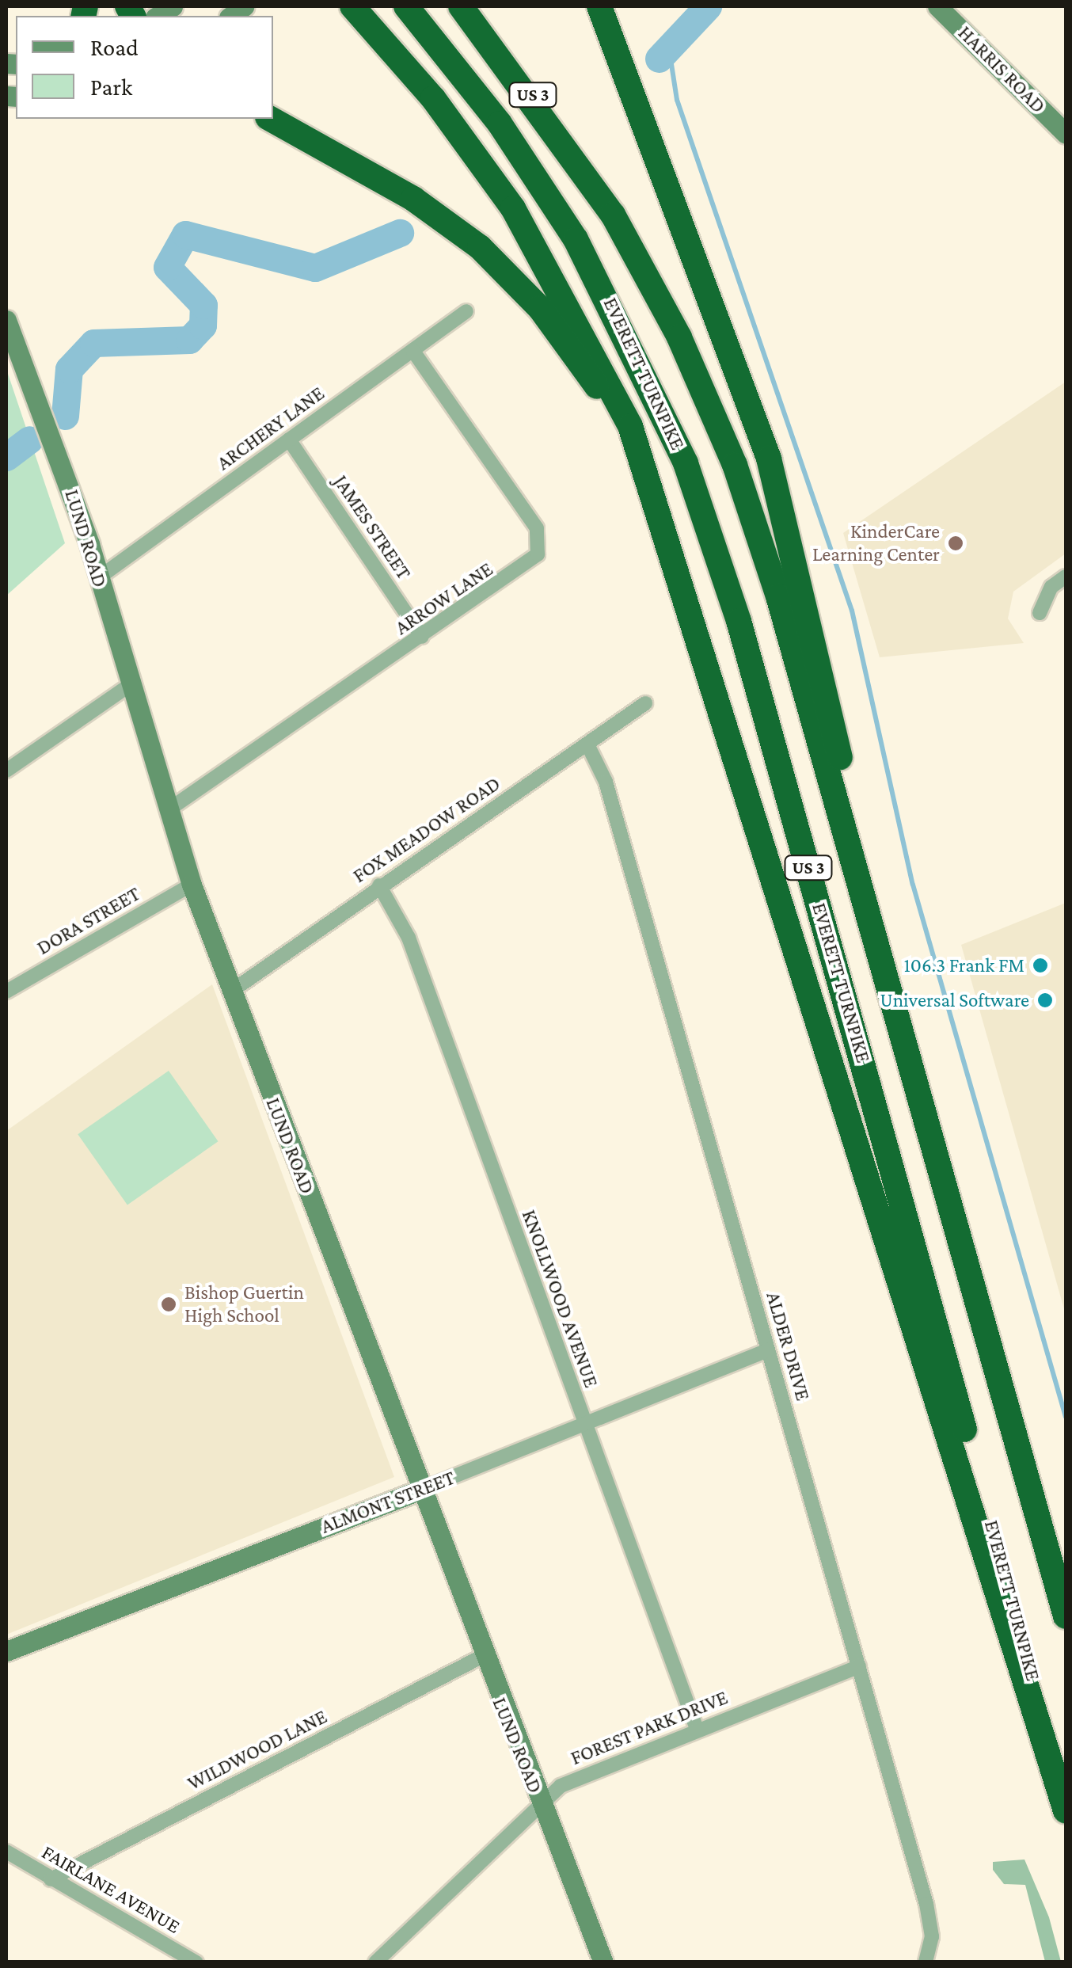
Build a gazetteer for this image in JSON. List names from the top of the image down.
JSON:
{
  "streets": {
    "highway": ["US 3", "EVERETT TURNPIKE"],
    "street": [
      "HARRIS ROAD",
      "ARCHERY LANE",
      "JAMES STREET",
      "LUND ROAD",
      "ARROW LANE",
      "FOX MEADOW ROAD",
      "DORA STREET",
      "KNOLLWOOD AVENUE",
      "ALDER DRIVE",
      "ALMONT STREET",
      "FOREST PARK DRIVE",
      "WILDWOOD LANE",
      "FAIRLANE AVENUE"
    ]
  },
  "crossings": [
    ["ARCHERY LANE", "JAMES STREET"],
    ["ARCHERY LANE", "LUND ROAD"],
    ["ARCHERY LANE", "ARROW LANE"],
    ["JAMES STREET", "ARROW LANE"],
    ["LUND ROAD", "ARROW LANE"],
    ["LUND ROAD", "FOX MEADOW ROAD"],
    ["LUND ROAD", "DORA STREET"],
    ["LUND ROAD", "ALMONT STREET"],
    ["LUND ROAD", "FOREST PARK DRIVE"],
    ["LUND ROAD", "WILDWOOD LANE"],
    ["FOX MEADOW ROAD", "KNOLLWOOD AVENUE"],
    ["FOX MEADOW ROAD", "ALDER DRIVE"],
    ["KNOLLWOOD AVENUE", "ALMONT STREET"],
    ["KNOLLWOOD AVENUE", "FOREST PARK DRIVE"],
    ["ALDER DRIVE", "ALMONT STREET"],
    ["ALDER DRIVE", "FOREST PARK DRIVE"],
    ["WILDWOOD LANE", "FAIRLANE AVENUE"]
  ],
  "places": [
    "KinderCare Learning Center",
    "106.3 Frank FM",
    "Universal Software",
    "Bishop Guertin High School"
  ],
  "legend": ["Road", "Park"]
}
